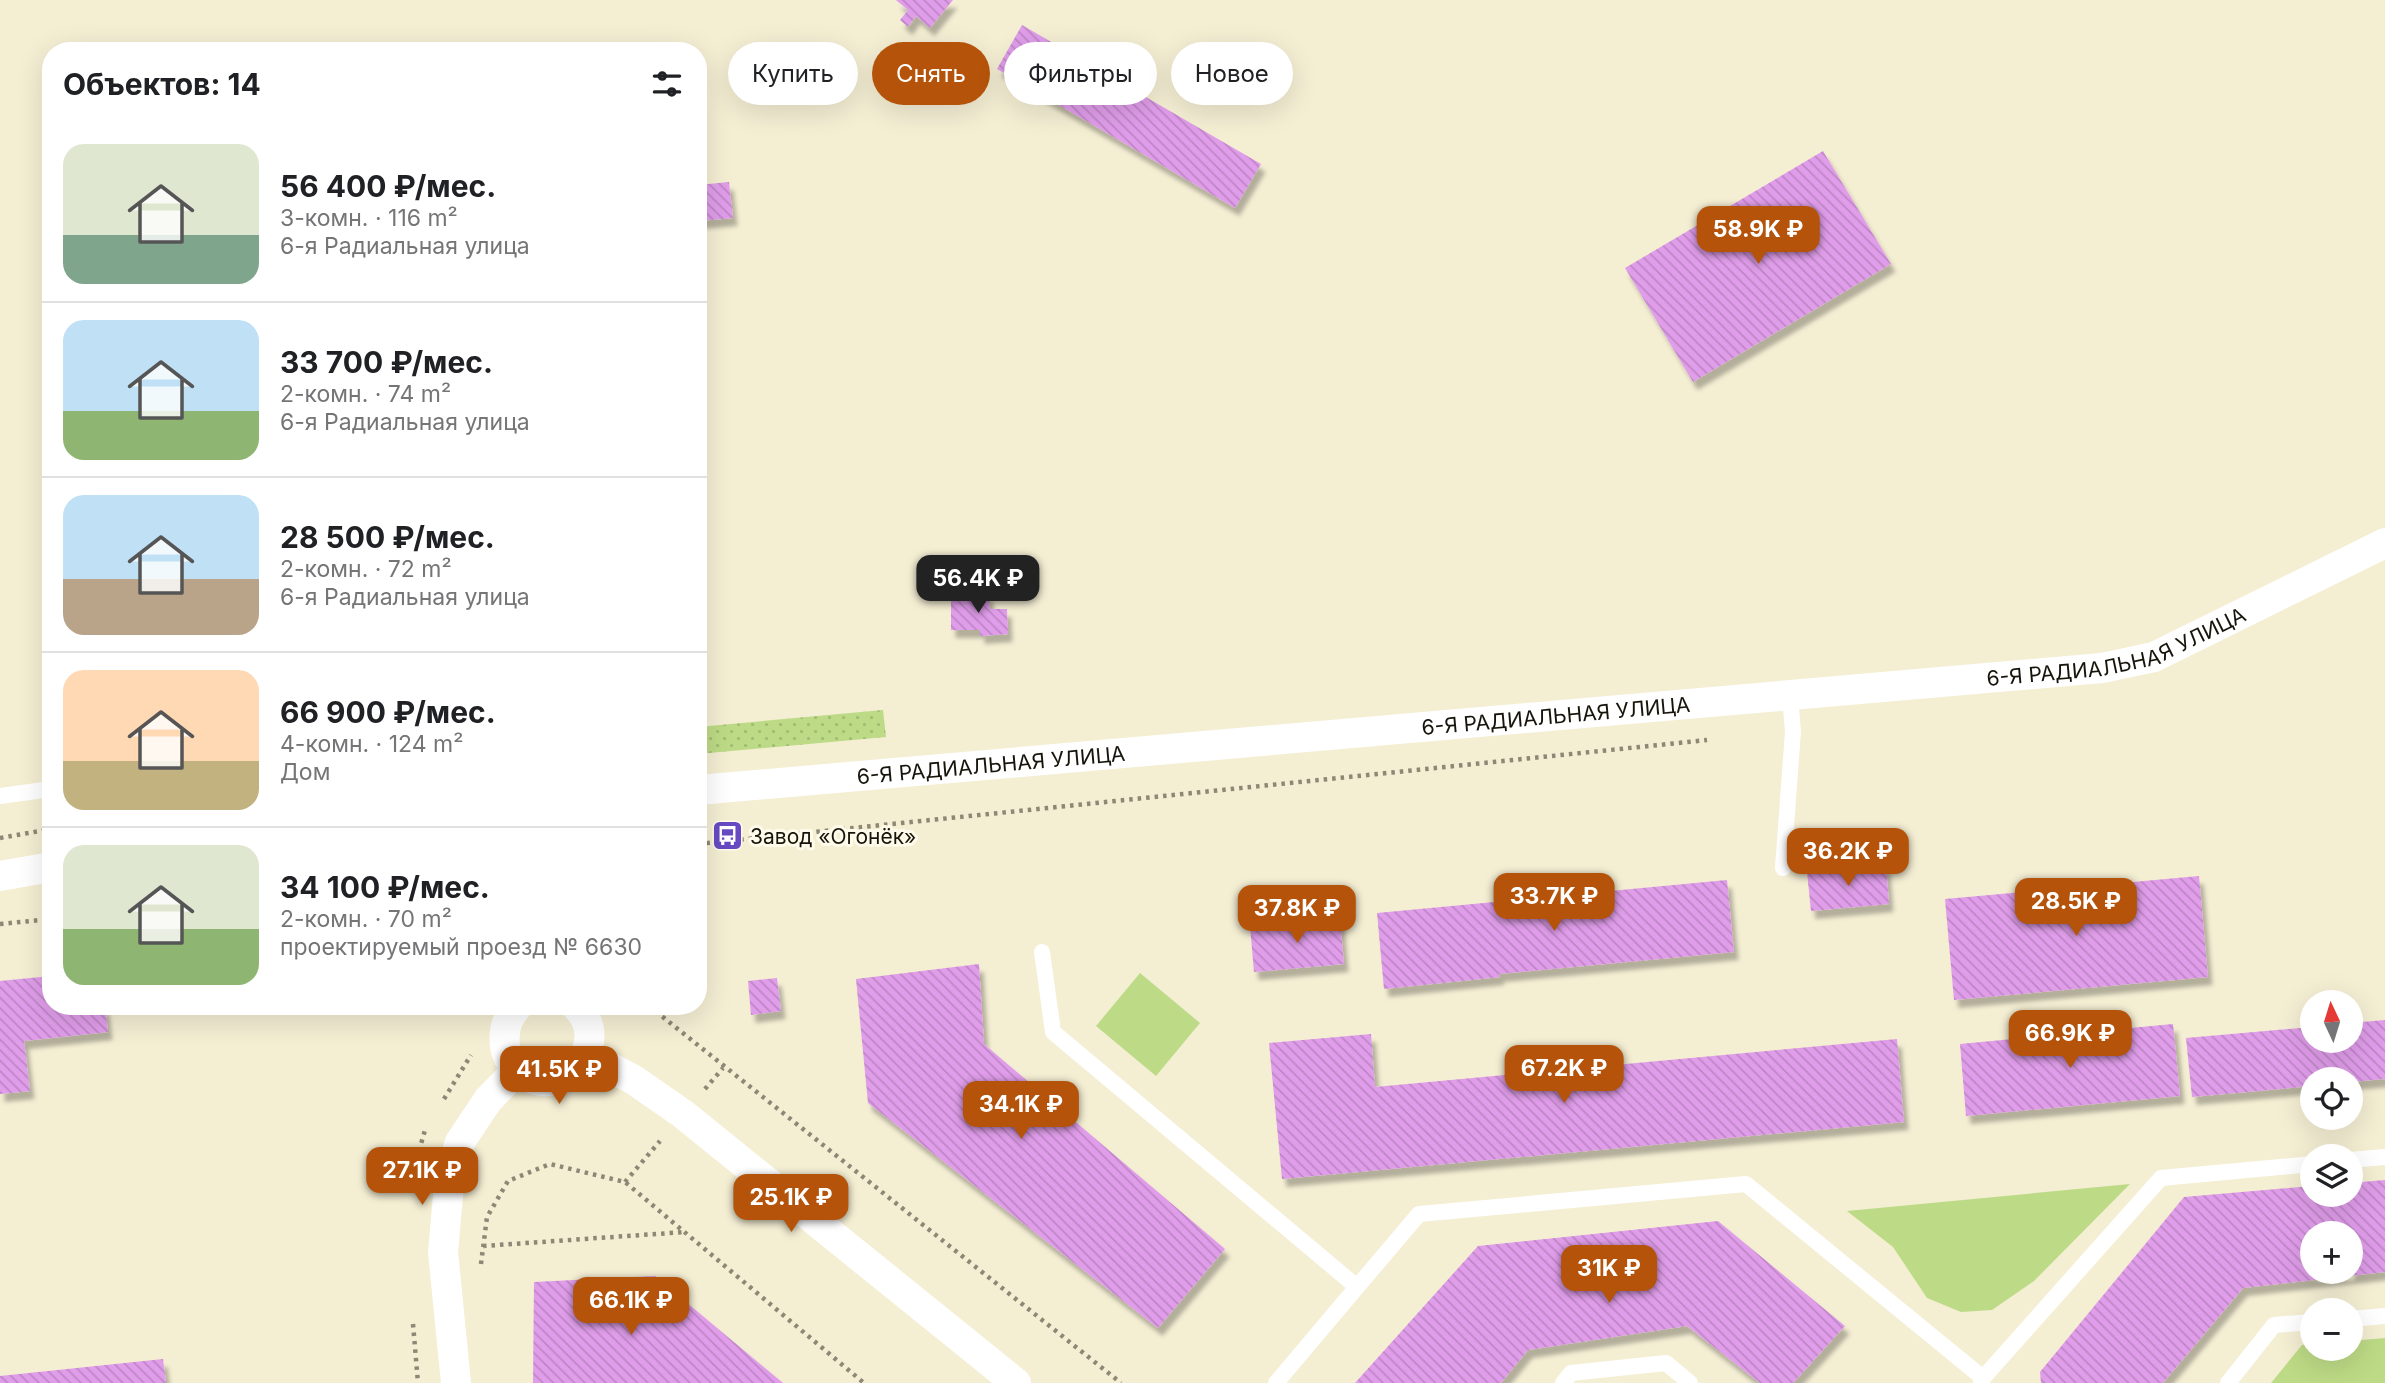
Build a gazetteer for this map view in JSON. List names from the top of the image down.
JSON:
{
  "streets": {
    "street": ["6-Я РАДИАЛЬНАЯ УЛИЦА"]
  },
  "places": {
    "bus stop": ["Завод «Огонёк»"]
  },
  "north": "top",
  "page": {
    "chip": [
      "Купить",
      "Снять",
      "Фильтры",
      "Новое"
    ],
    "heading": "Объектов: 14",
    "list": [
      {
        "name": "56 400 ₽/мес.",
        "note": "3-комн. · 116 m² · 6-я Радиальная улица"
      },
      {
        "name": "33 700 ₽/мес.",
        "note": "2-комн. · 74 m² · 6-я Радиальная улица"
      },
      {
        "name": "28 500 ₽/мес.",
        "note": "2-комн. · 72 m² · 6-я Радиальная улица"
      },
      {
        "name": "66 900 ₽/мес.",
        "note": "4-комн. · 124 m² · Дом"
      },
      {
        "name": "34 100 ₽/мес.",
        "note": "2-комн. · 70 m² · проектируемый проезд № 6630"
      }
    ],
    "price": [
      "58.9K ₽",
      "56.4K ₽",
      "36.2K ₽",
      "33.7K ₽",
      "28.5K ₽",
      "37.8K ₽",
      "66.9K ₽",
      "67.2K ₽",
      "41.5K ₽",
      "34.1K ₽",
      "27.1K ₽",
      "25.1K ₽",
      "31K ₽",
      "66.1K ₽"
    ],
    "map_buttons": ["+", "−"]
  }
}
